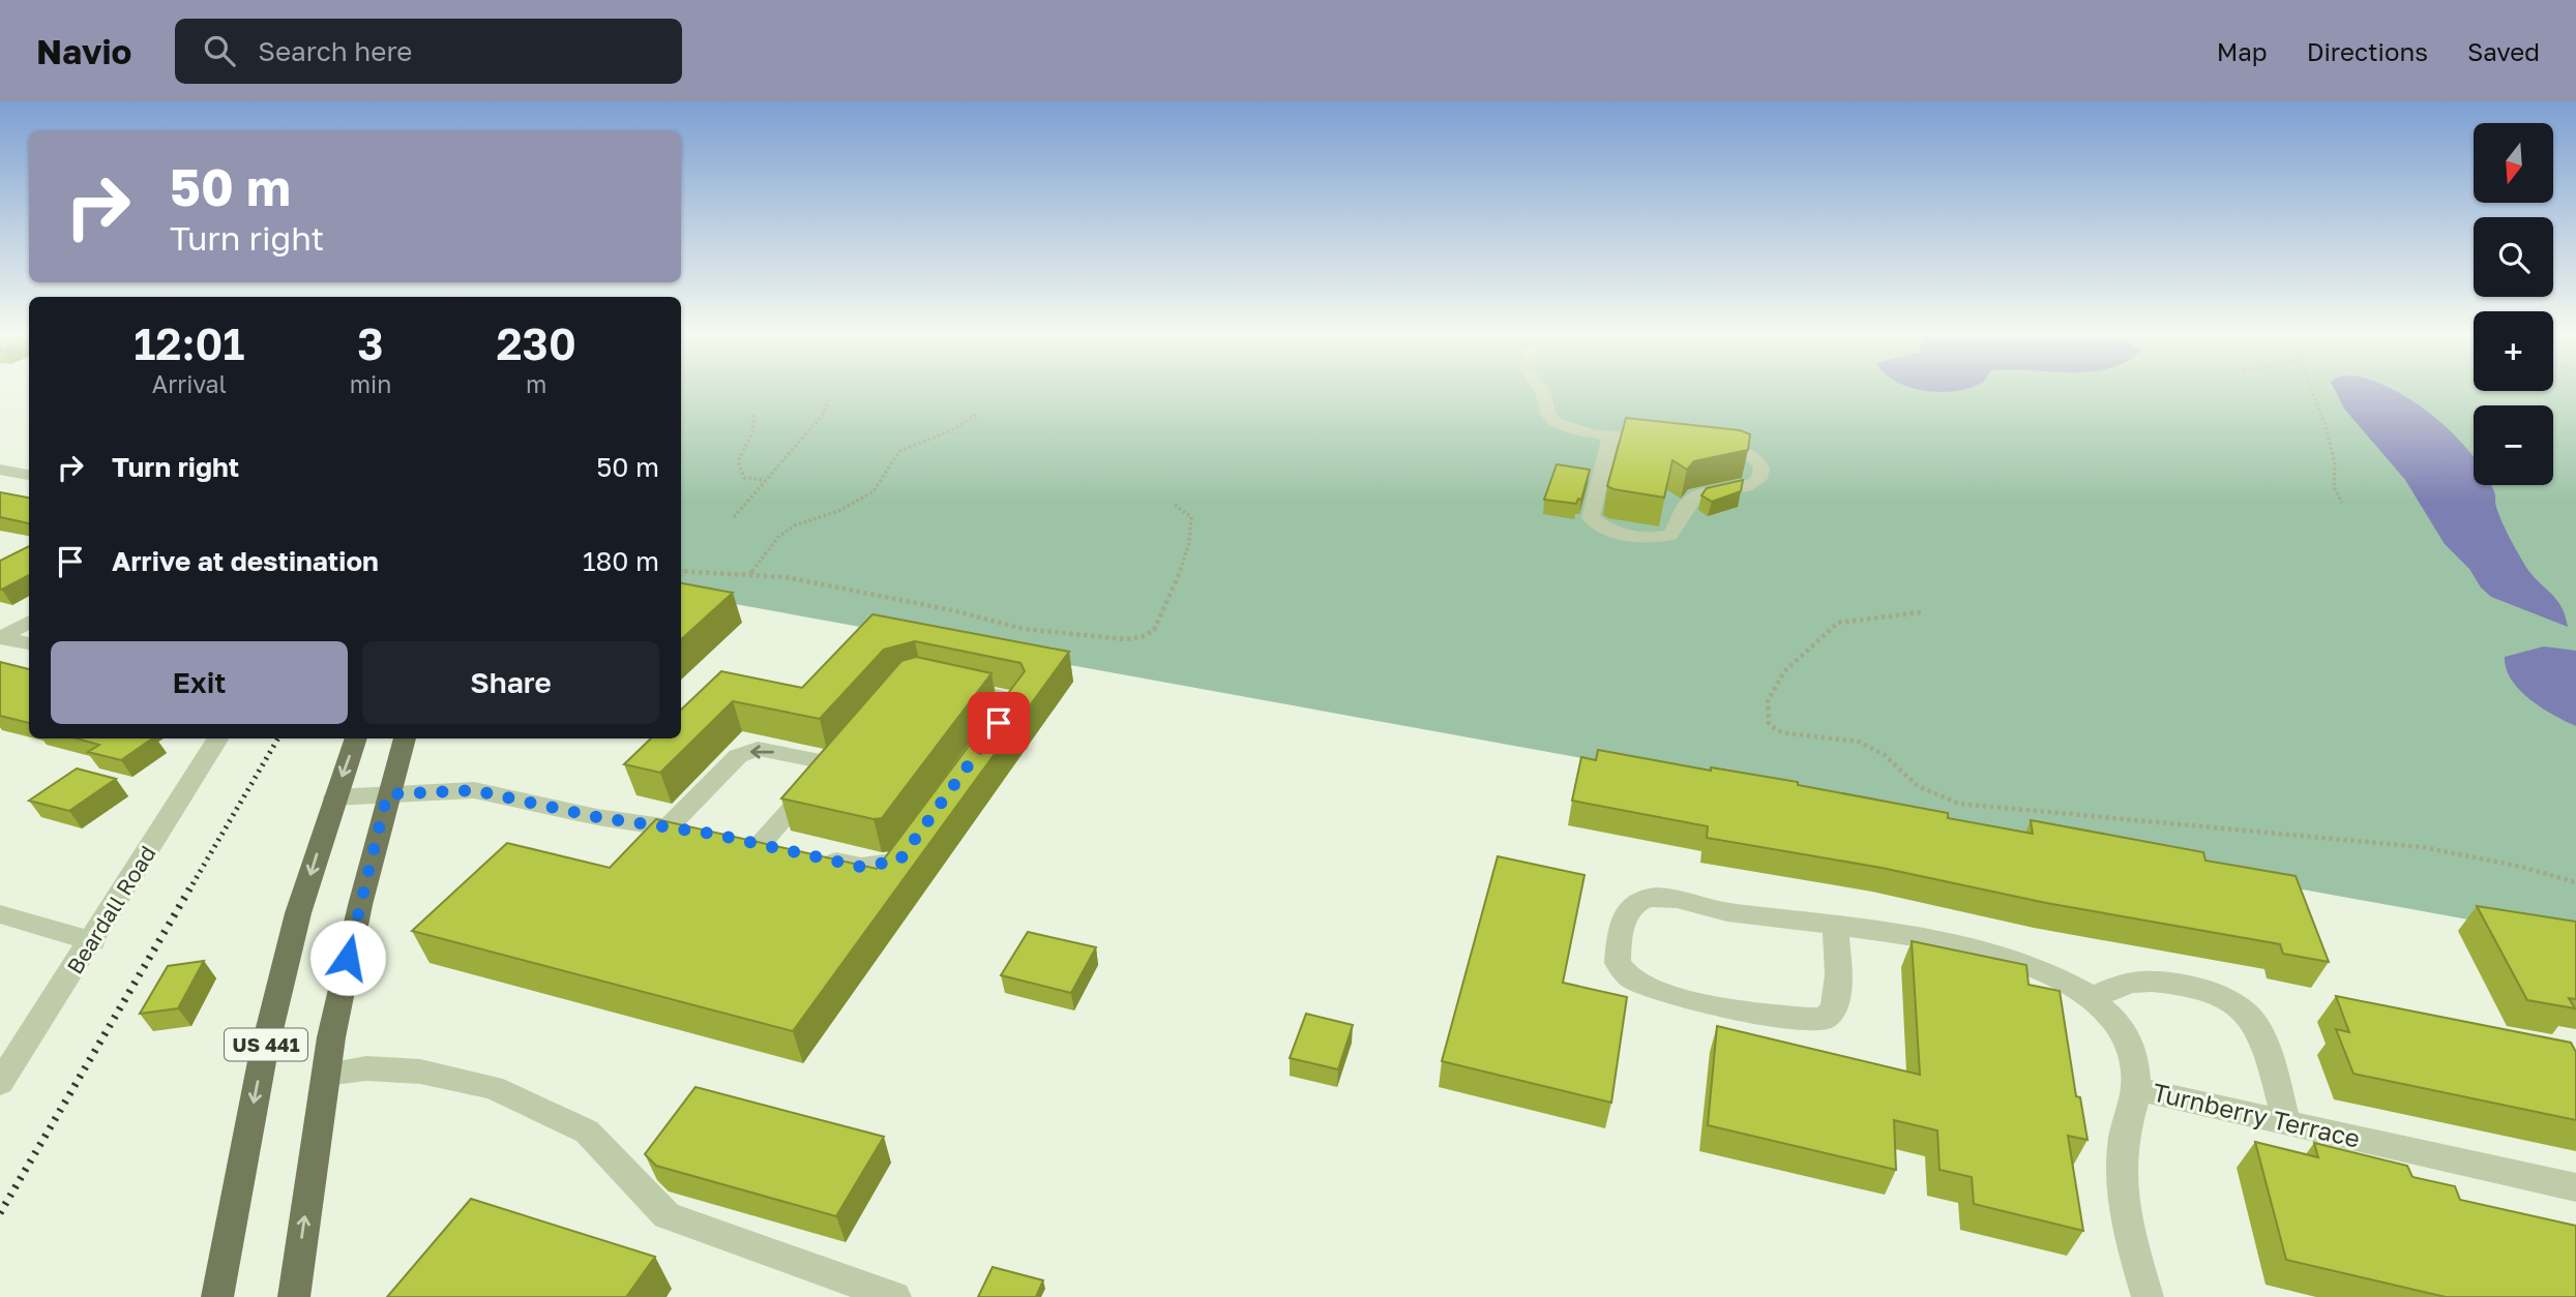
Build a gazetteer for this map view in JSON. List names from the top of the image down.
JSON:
{
  "streets": {
    "main road": ["US 441"],
    "street": ["Beardall Road", "Turnberry Terrace"]
  },
  "north": "bottom",
  "page": {
    "header": "Navio",
    "search": "Search here",
    "nav": ["Map", "Directions", "Saved"],
    "map_buttons": ["+", "−"],
    "turn": ["50 m", "Turn right"],
    "eta": [
      "12:01",
      "Arrival",
      "3",
      "min",
      "230",
      "m"
    ],
    "list": [
      {
        "name": "Turn right",
        "value": "50 m"
      },
      {
        "name": "Arrive at destination",
        "value": "180 m"
      }
    ],
    "buttons": ["Exit", "Share"]
  }
}
